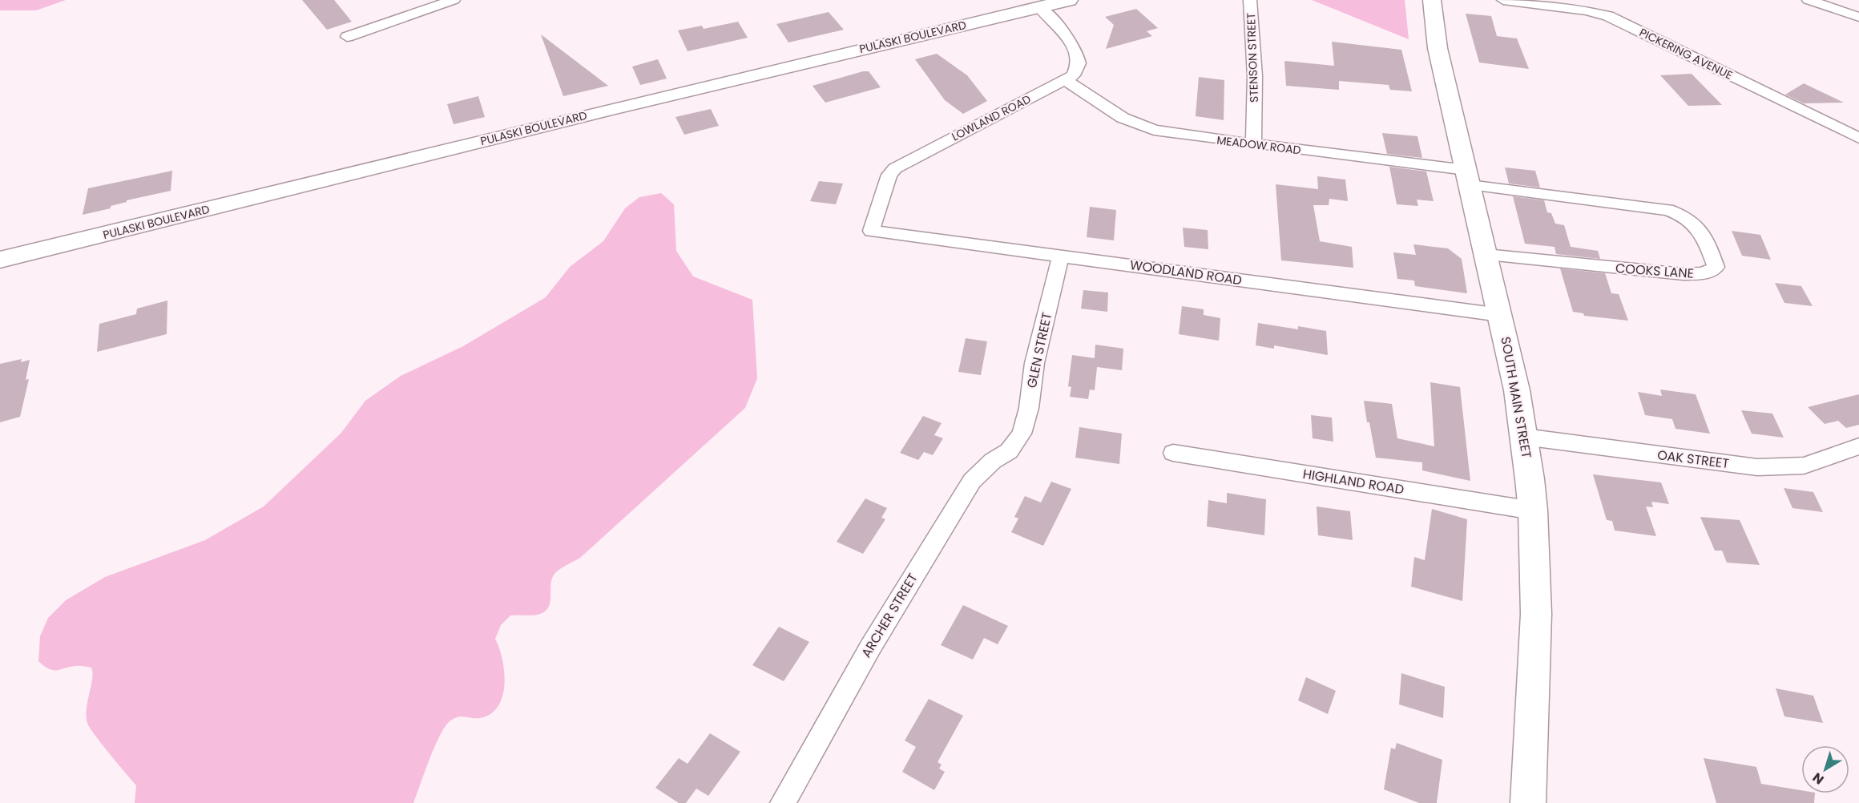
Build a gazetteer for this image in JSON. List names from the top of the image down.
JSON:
{
  "streets": {
    "main road": ["PULASKI BOULEVARD", "SOUTH MAIN STREET"],
    "street": [
      "PICKERING AVENUE",
      "STENSON STREET",
      "LOWLAND ROAD",
      "MEADOW ROAD",
      "COOKS LANE",
      "WOODLAND ROAD",
      "GLEN STREET",
      "OAK STREET",
      "HIGHLAND ROAD",
      "ARCHER STREET"
    ]
  },
  "crossings": [
    ["STENSON STREET", "MEADOW ROAD"],
    ["LOWLAND ROAD", "MEADOW ROAD"],
    ["LOWLAND ROAD", "WOODLAND ROAD"],
    ["MEADOW ROAD", "COOKS LANE"],
    ["MEADOW ROAD", "SOUTH MAIN STREET"],
    ["COOKS LANE", "SOUTH MAIN STREET"],
    ["WOODLAND ROAD", "GLEN STREET"],
    ["WOODLAND ROAD", "SOUTH MAIN STREET"],
    ["GLEN STREET", "ARCHER STREET"],
    ["SOUTH MAIN STREET", "OAK STREET"],
    ["SOUTH MAIN STREET", "HIGHLAND ROAD"]
  ],
  "north": "bottom left"
}
